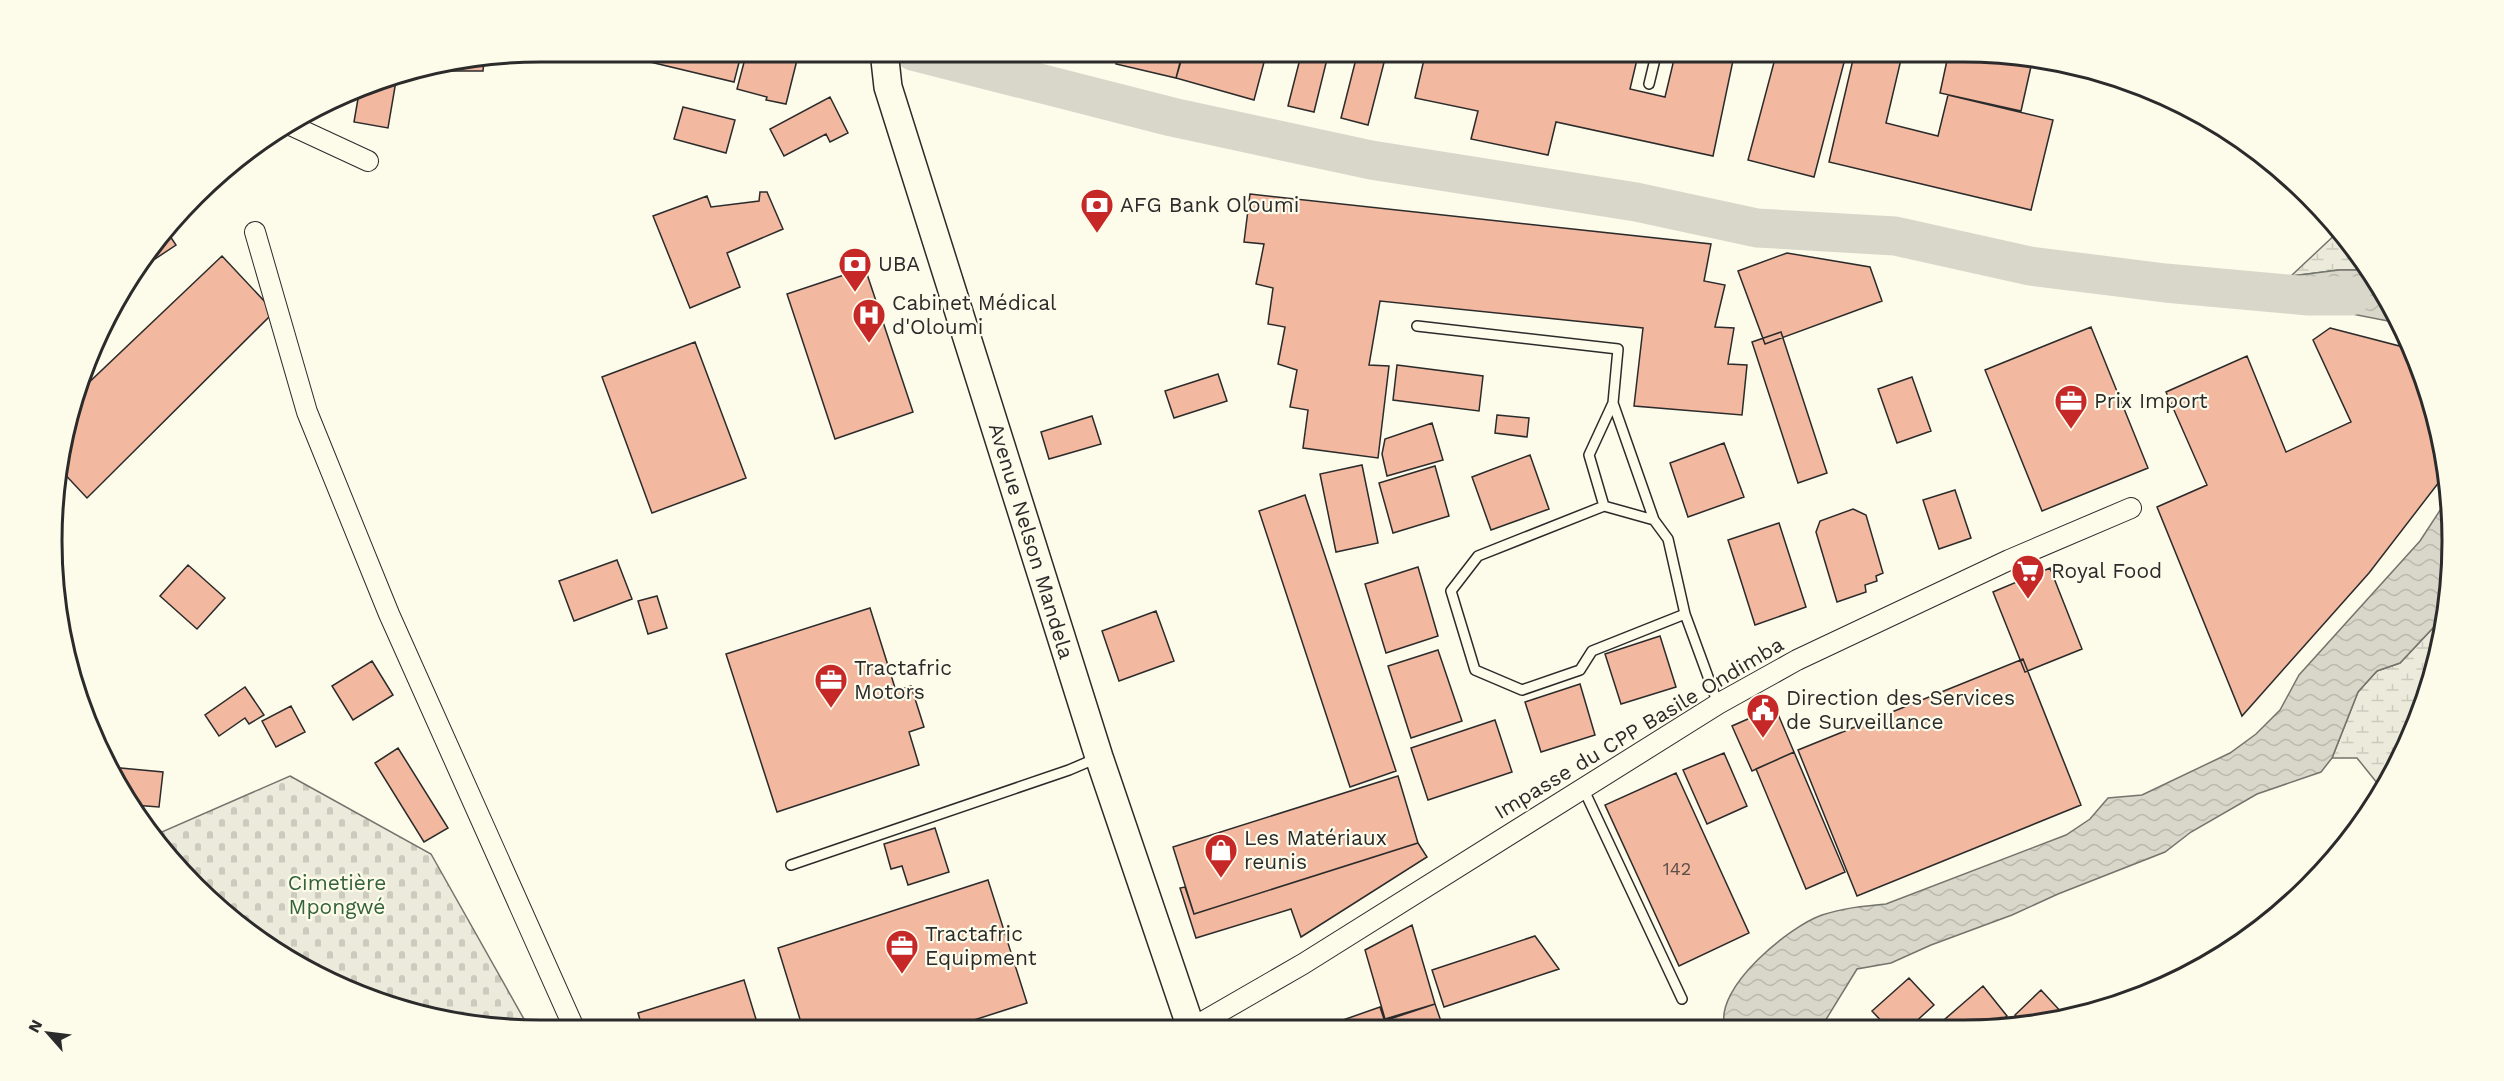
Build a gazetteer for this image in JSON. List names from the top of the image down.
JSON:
{
  "streets": {
    "main road": ["Avenue Nelson Mandela"],
    "street": ["Impasse du CPP Basile Ondimba"]
  },
  "parks": ["Cimetière Mpongwé"],
  "places": {
    "bank": ["AFG Bank Oloumi", "UBA"],
    "hospital": ["Cabinet Médical d'Oloumi"],
    "office": ["Prix Import", "Tractafric Motors", "Tractafric Equipment"],
    "supermarket": ["Royal Food"],
    "public building": ["Direction des Services de Surveillance"],
    "shop": ["Les Matériaux reunis"]
  },
  "house_numbers": ["142"],
  "north": "top left"
}
